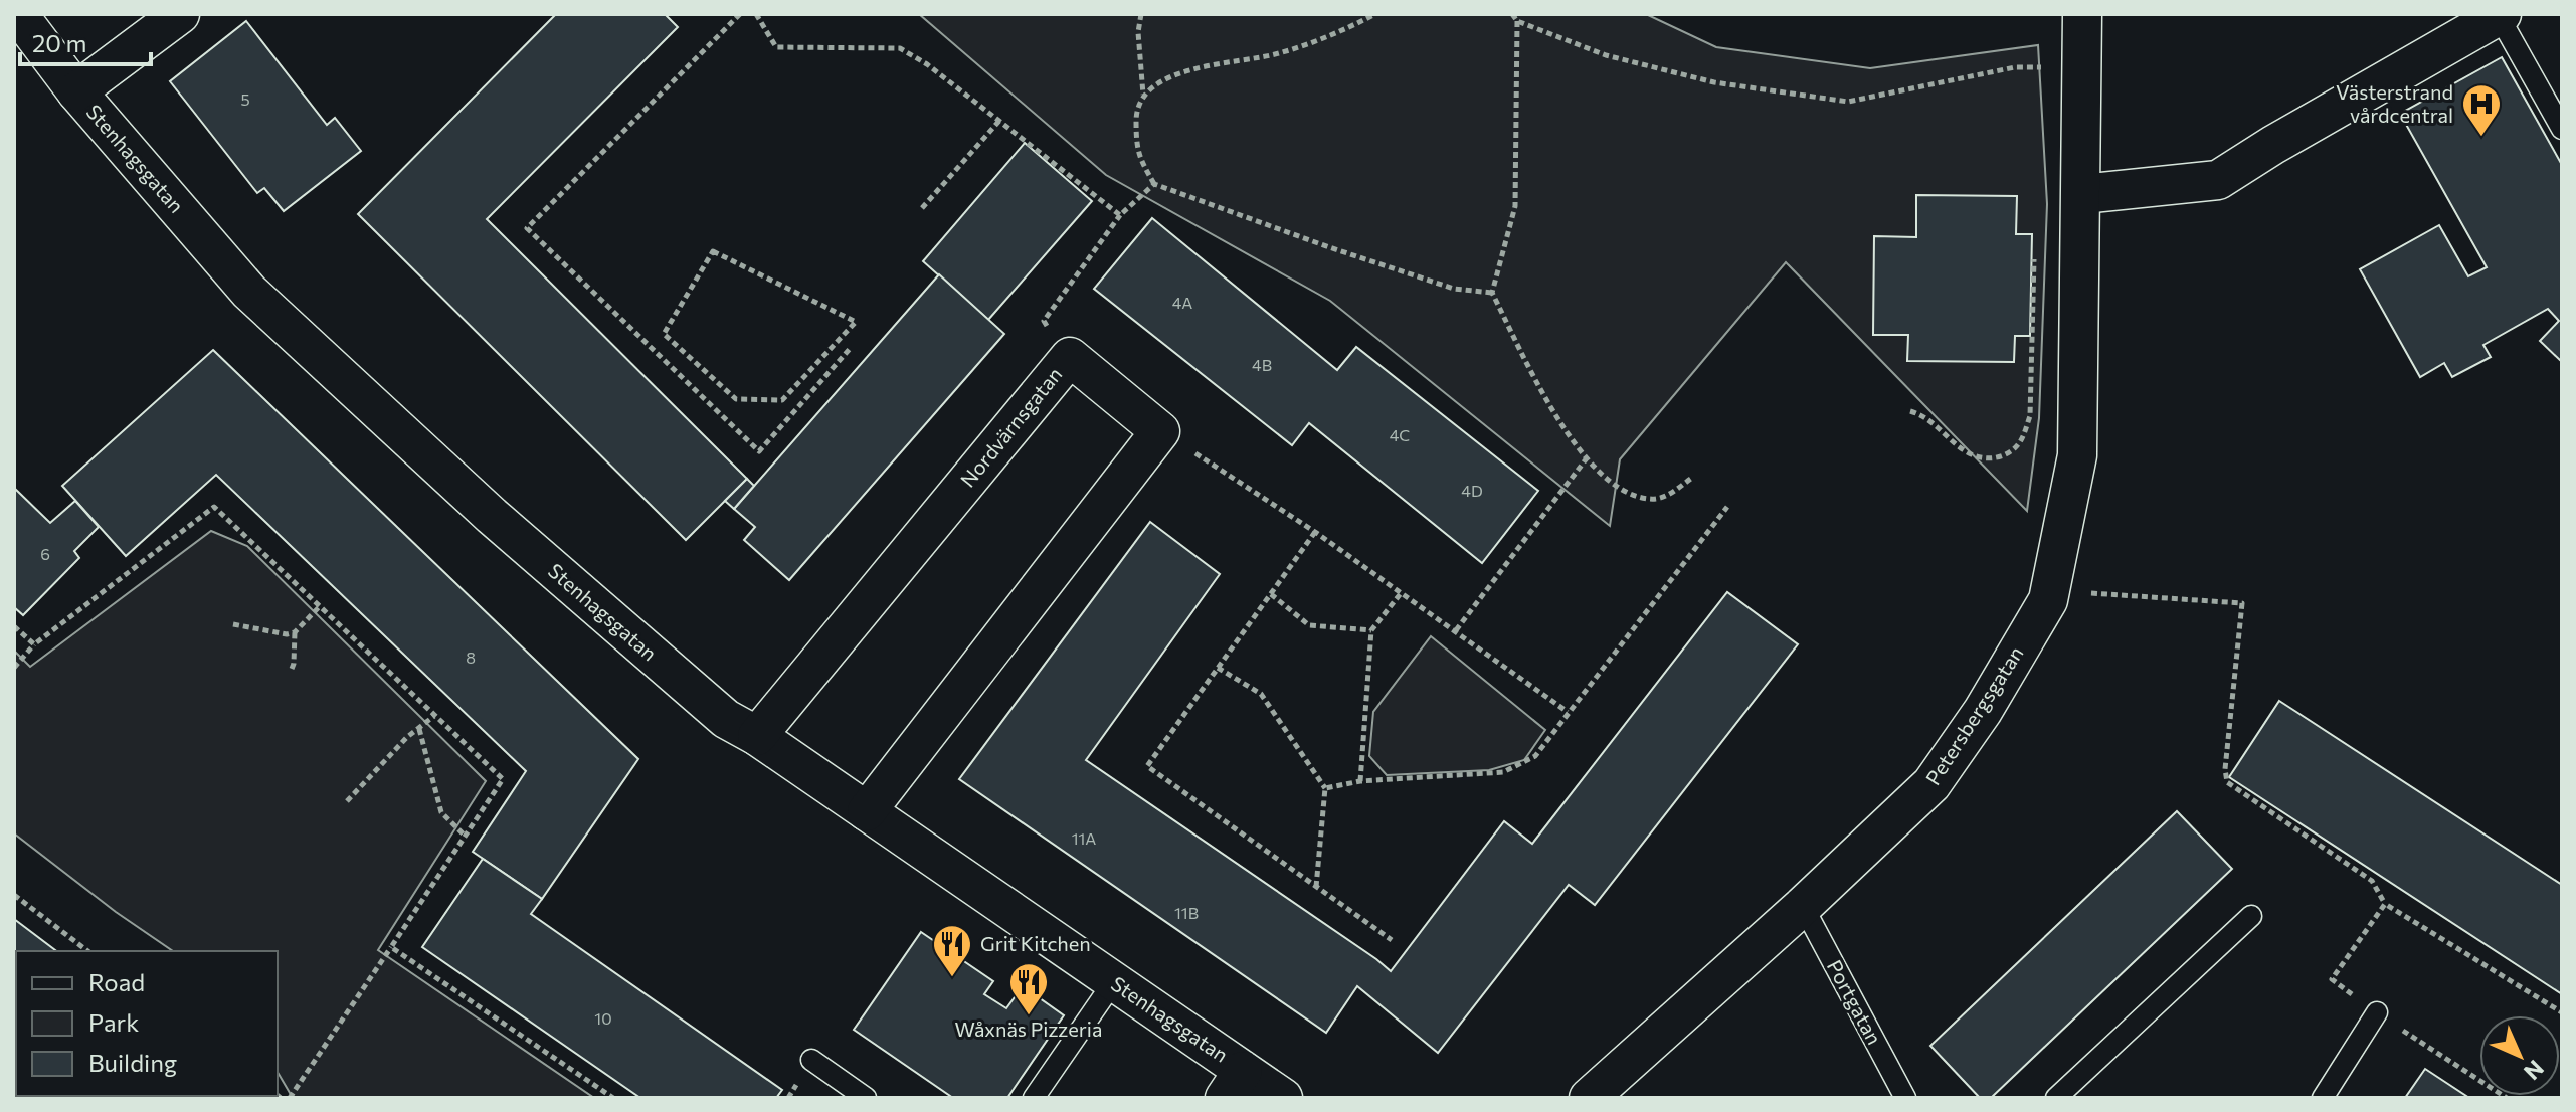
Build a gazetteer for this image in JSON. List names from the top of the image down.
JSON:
{
  "streets": {
    "street": ["Stenhagsgatan", "Nordvärnsgatan", "Petersbergsgatan"],
    "lane": ["Portgatan"]
  },
  "crossings": [
    ["Stenhagsgatan", "Nordvärnsgatan"],
    ["Petersbergsgatan", "Portgatan"]
  ],
  "places": {
    "hospital": ["Västerstrand vårdcentral"],
    "restaurant": ["Grit Kitchen", "Wåxnäs Pizzeria"]
  },
  "house_numbers": [
    "5",
    "4A",
    "4B",
    "4C",
    "4D",
    "6",
    "8",
    "11A",
    "11B",
    "10"
  ],
  "legend": ["Road", "Park", "Building"],
  "scale_bar": "20 m",
  "north": "bottom right"
}
